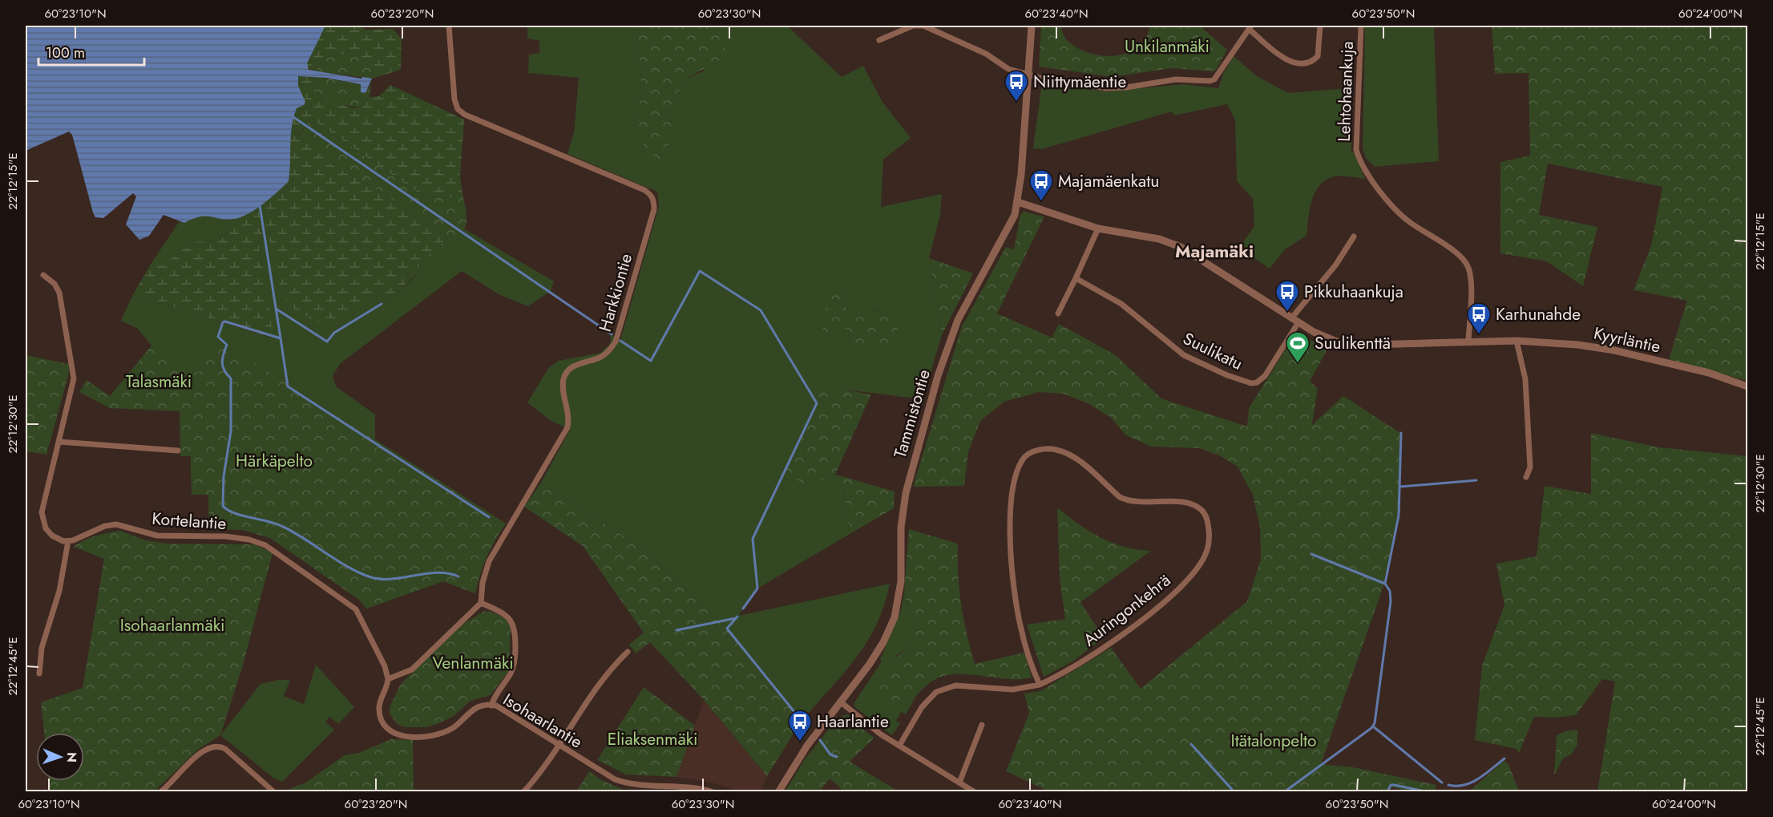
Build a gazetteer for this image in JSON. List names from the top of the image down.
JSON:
{
  "streets": {
    "street": [
      "Lehtohaankuja",
      "Harkkiontie",
      "Kyyrläntie",
      "Suulikatu",
      "Tammistontie",
      "Kortelantie",
      "Auringonkehrä",
      "Isohaarlantie"
    ]
  },
  "crossings": [
    ["Lehtohaankuja", "Kyyrläntie"],
    ["Kortelantie", "Isohaarlantie"]
  ],
  "districts": ["Majamäki"],
  "parks": [
    "Unkilanmäki",
    "Talasmäki",
    "Härkäpelto",
    "Isohaarlanmäki",
    "Venlanmäki",
    "Eliaksenmäki",
    "Itätalonpelto"
  ],
  "places": {
    "bus stop": [
      "Niittymäentie",
      "Majamäenkatu",
      "Pikkuhaankuja",
      "Karhunahde",
      "Haarlantie"
    ],
    "sports": ["Suulikenttä"]
  },
  "scale_bar": "100 m",
  "north": "right",
  "coordinates": [
    "60°23'10\"N",
    "60°23'20\"N",
    "60°23'30\"N",
    "60°23'40\"N",
    "60°23'50\"N",
    "60°24'00\"N",
    "22°12'15\"E",
    "22°12'30\"E",
    "22°12'45\"E"
  ]
}
